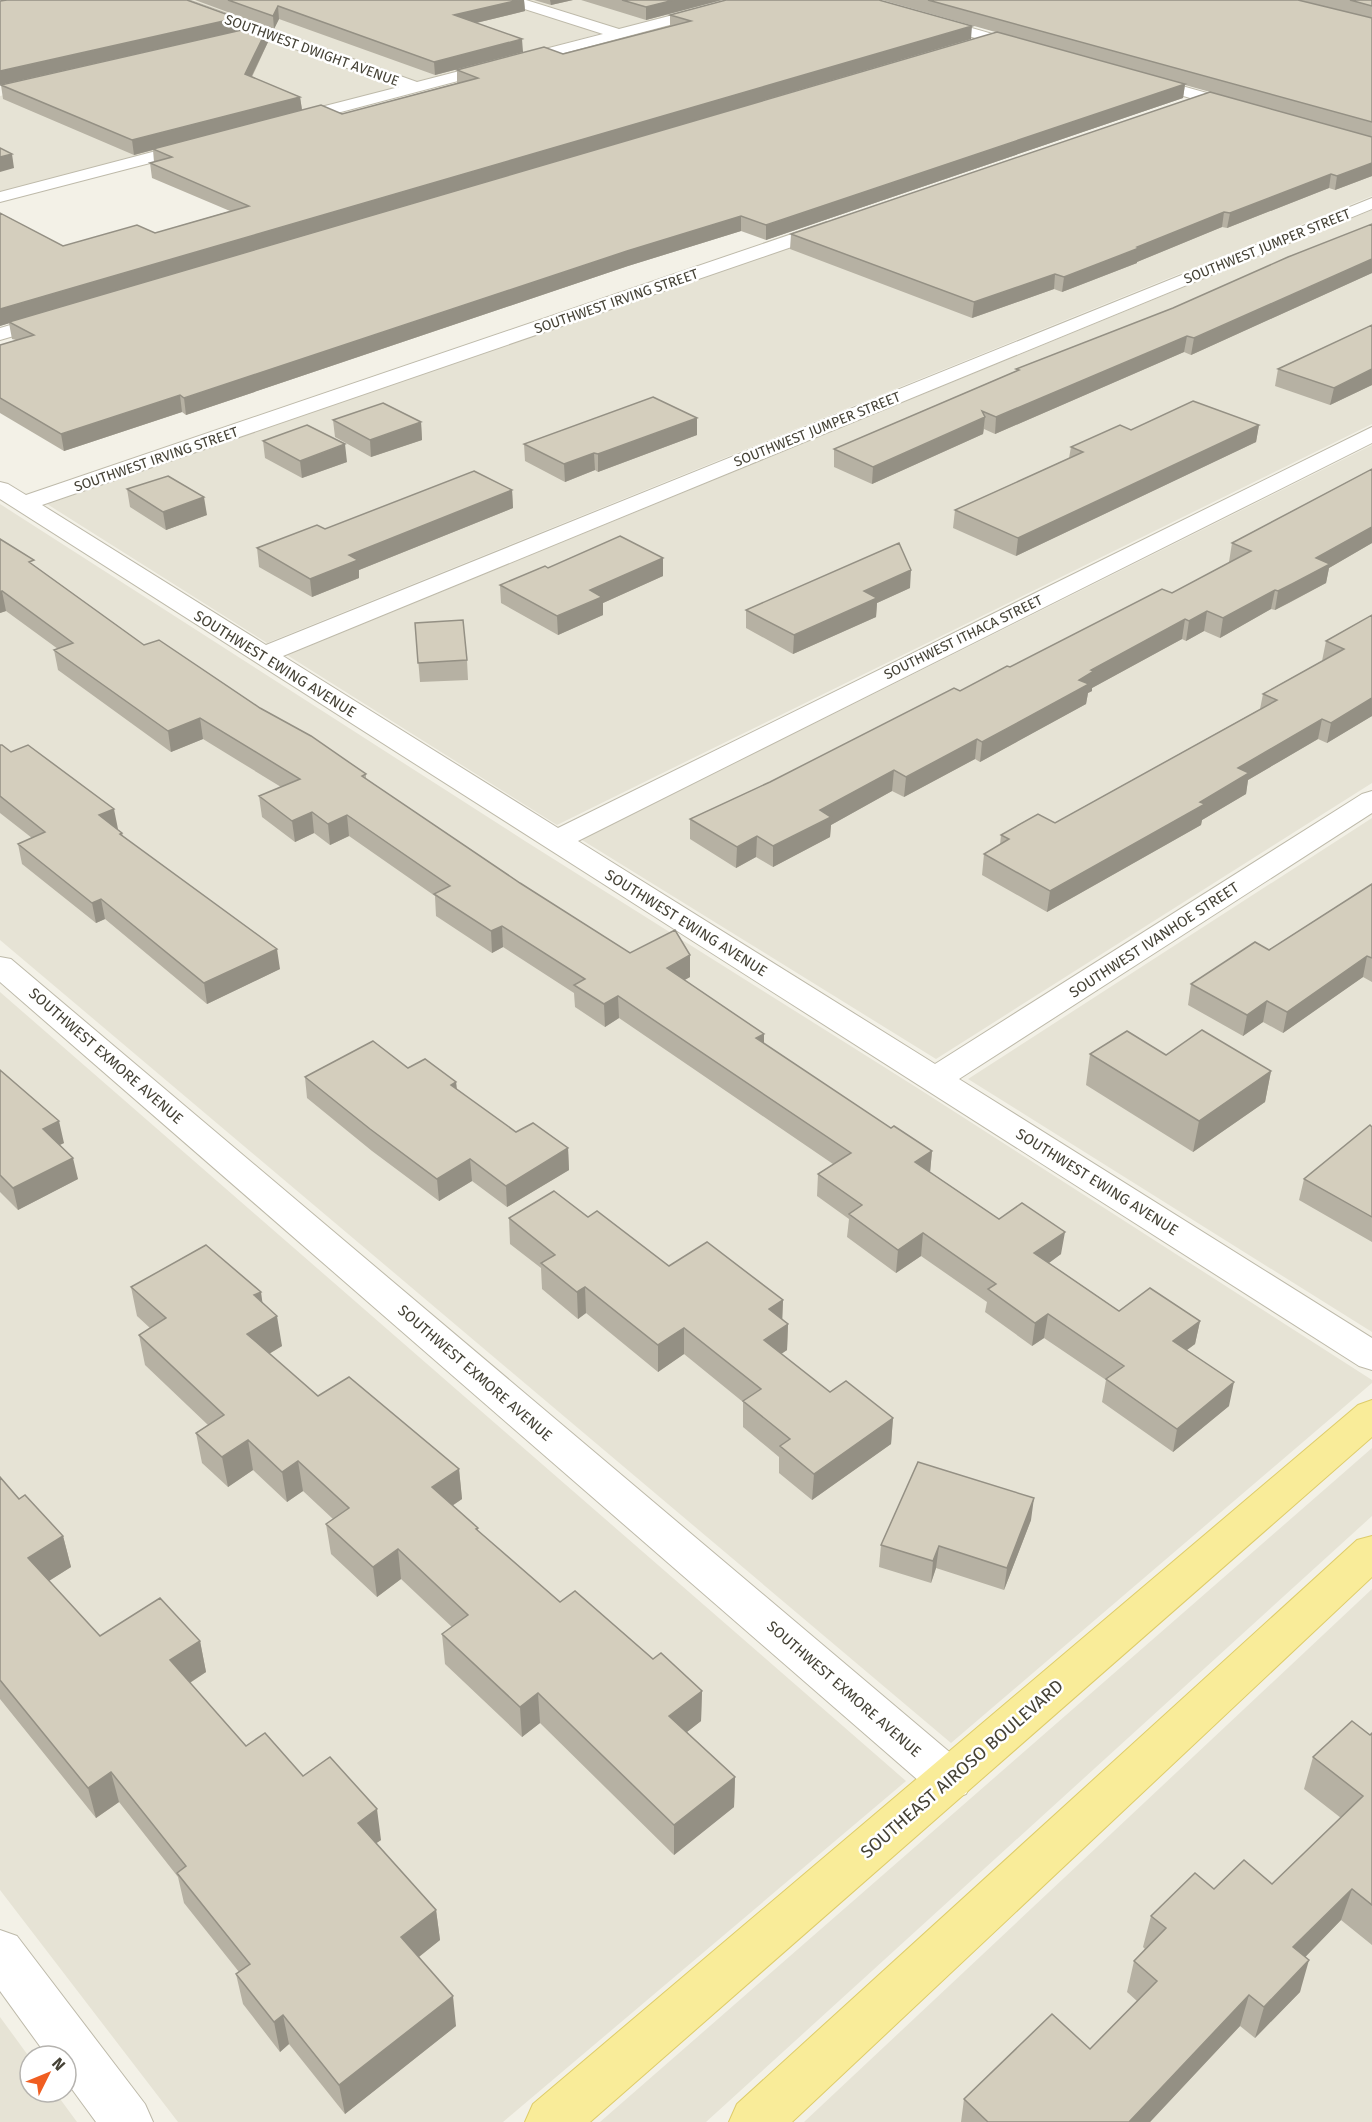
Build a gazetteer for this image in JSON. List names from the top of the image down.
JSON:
{
  "streets": {
    "main road": ["SOUTHEAST AIROSO BOULEVARD"],
    "street": [
      "SOUTHWEST DWIGHT AVENUE",
      "SOUTHWEST JUMPER STREET",
      "SOUTHWEST IRVING STREET",
      "SOUTHWEST ITHACA STREET",
      "SOUTHWEST EWING AVENUE",
      "SOUTHWEST IVANHOE STREET",
      "SOUTHWEST EXMORE AVENUE"
    ]
  },
  "crossings": [
    ["SOUTHWEST JUMPER STREET", "SOUTHWEST EWING AVENUE"],
    ["SOUTHWEST IRVING STREET", "SOUTHWEST EWING AVENUE"],
    ["SOUTHWEST ITHACA STREET", "SOUTHWEST EWING AVENUE"],
    ["SOUTHWEST EWING AVENUE", "SOUTHWEST IVANHOE STREET"],
    ["SOUTHWEST EXMORE AVENUE", "SOUTHEAST AIROSO BOULEVARD"]
  ],
  "north": "top right"
}
